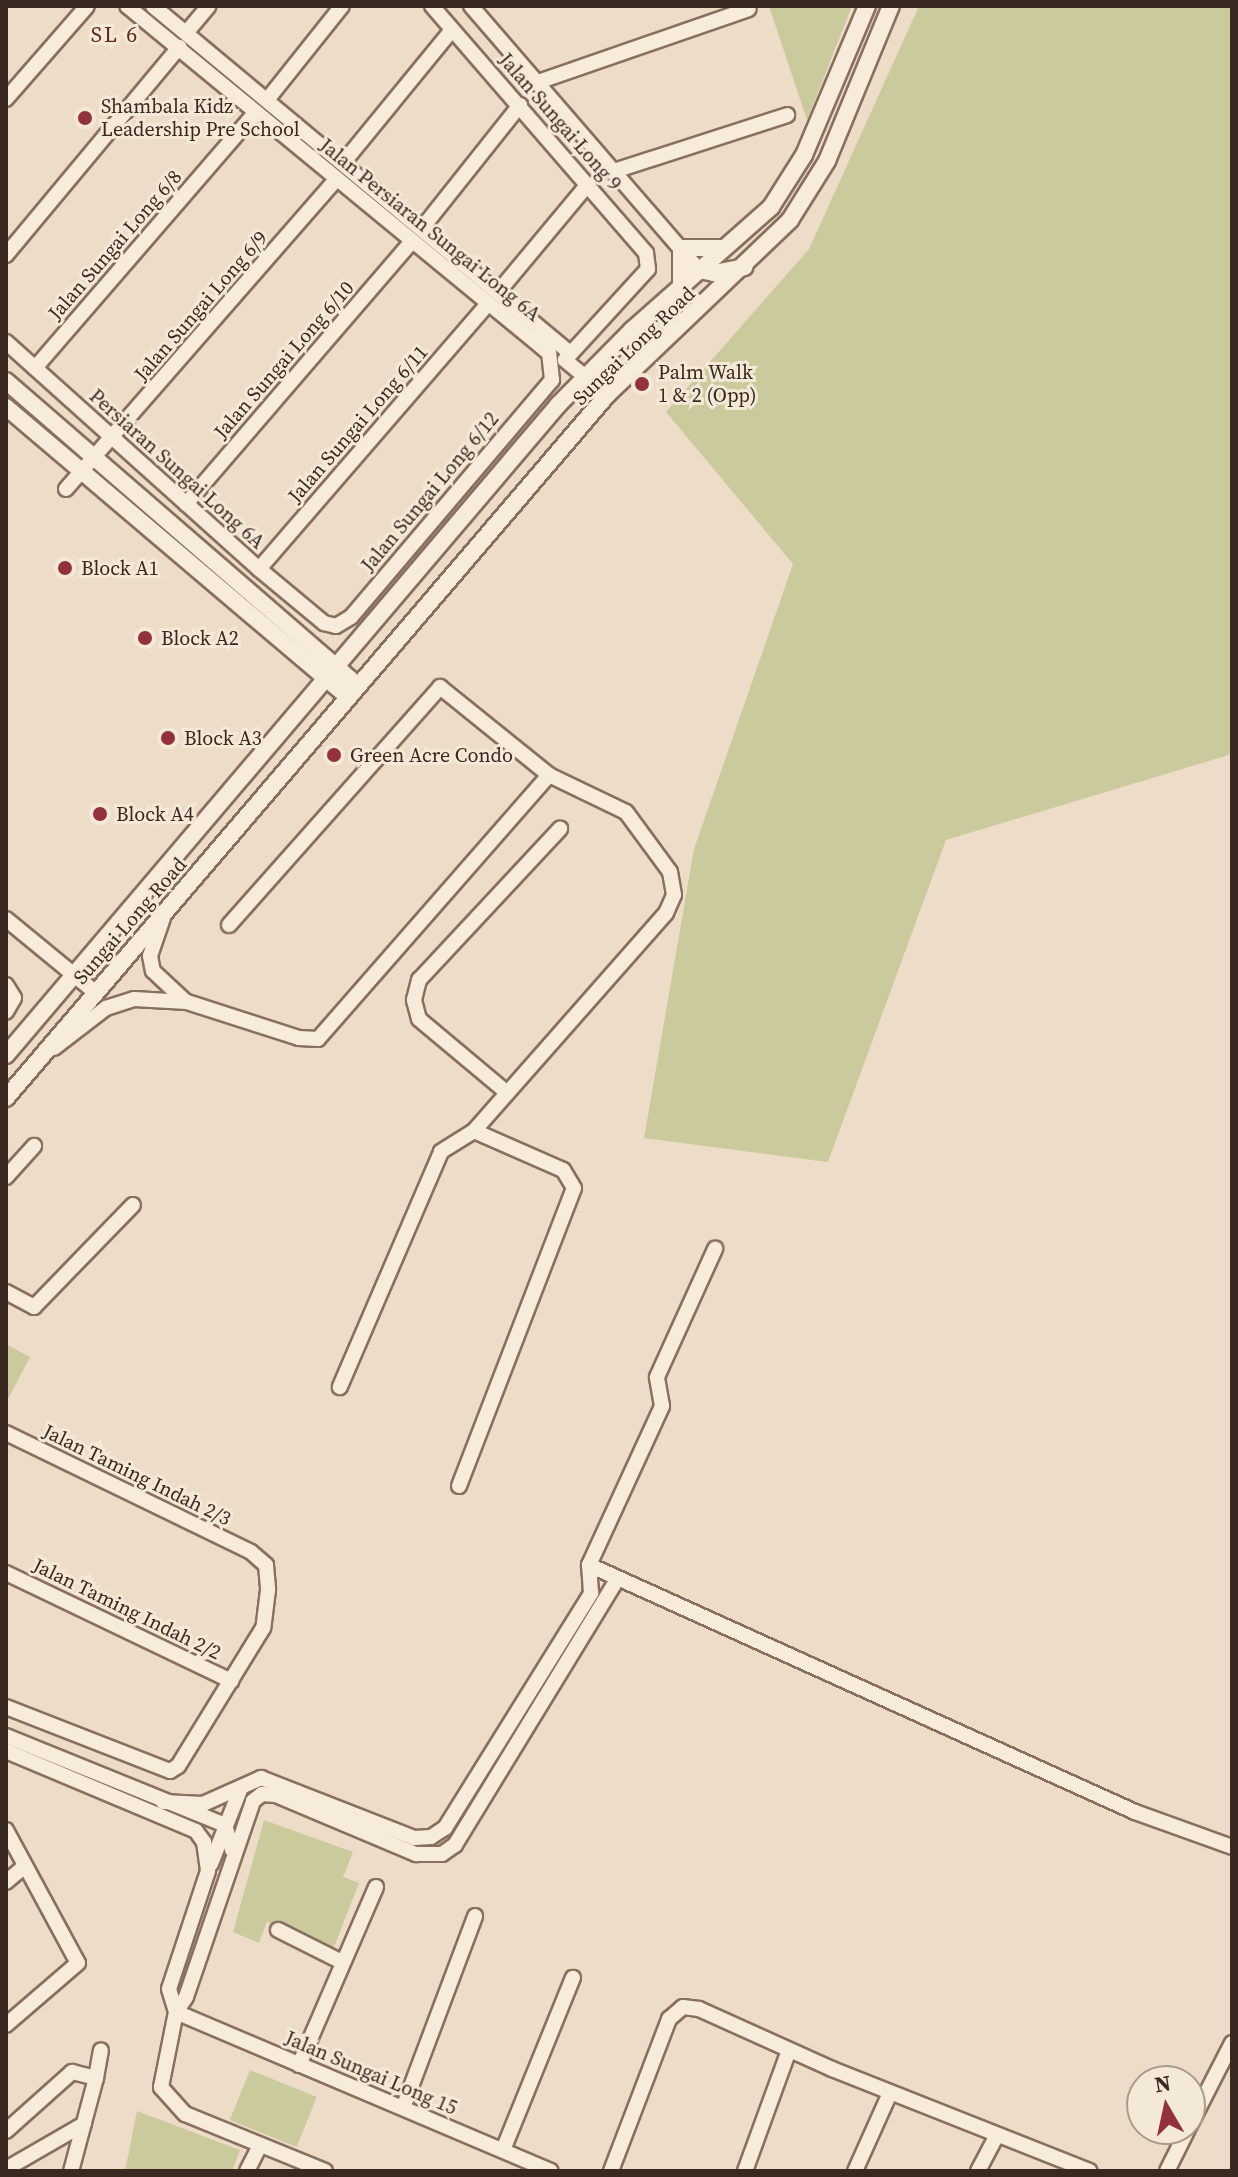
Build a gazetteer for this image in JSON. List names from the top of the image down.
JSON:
{
  "streets": {
    "street": [
      "Jalan Sungai Long 9",
      "Jalan Persiaran Sungai Long 6A",
      "Jalan Sungai Long 6/8",
      "Jalan Sungai Long 6/9",
      "Sungai Long Road",
      "Jalan Sungai Long 6/10",
      "Jalan Sungai Long 6/11",
      "Persiaran Sungai Long 6A",
      "Jalan Sungai Long 6/12",
      "Jalan Taming Indah 2/3",
      "Jalan Taming Indah 2/2",
      "Jalan Sungai Long 15"
    ]
  },
  "crossings": [
    ["Jalan Persiaran Sungai Long 6A", "Jalan Sungai Long 6/8"],
    ["Jalan Persiaran Sungai Long 6A", "Jalan Sungai Long 6/9"],
    ["Jalan Persiaran Sungai Long 6A", "Jalan Sungai Long 6/10"],
    ["Jalan Persiaran Sungai Long 6A", "Jalan Sungai Long 6/11"],
    ["Jalan Persiaran Sungai Long 6A", "Jalan Sungai Long 6/12"],
    ["Jalan Sungai Long 6/8", "Persiaran Sungai Long 6A"],
    ["Jalan Sungai Long 6/9", "Persiaran Sungai Long 6A"],
    ["Jalan Sungai Long 6/10", "Persiaran Sungai Long 6A"],
    ["Jalan Sungai Long 6/11", "Persiaran Sungai Long 6A"],
    ["Persiaran Sungai Long 6A", "Jalan Sungai Long 6/12"],
    ["Jalan Taming Indah 2/3", "Jalan Taming Indah 2/2"]
  ],
  "districts": ["SL 6"],
  "places": [
    "Shambala Kidz Leadership Pre School",
    "Palm Walk 1 & 2 (Opp)",
    "Block A1",
    "Block A2",
    "Block A3",
    "Green Acre Condo",
    "Block A4"
  ],
  "north": "top"
}
